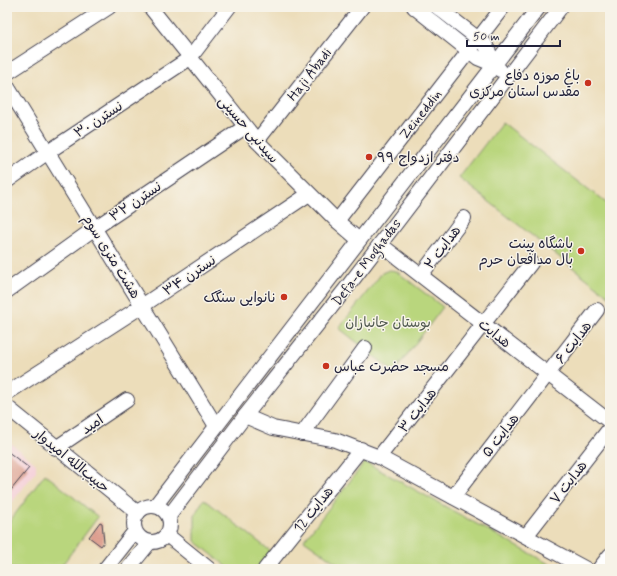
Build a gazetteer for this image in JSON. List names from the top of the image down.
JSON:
{
  "streets": {
    "street": [
      "Haji Abadi",
      "Zeineddin",
      "نسترن ۳۰",
      "سیدنبی حسینی",
      "نسترن ۳۲",
      "هدایت ۲",
      "هشت متری سوم",
      "Defa-e Moghadas",
      "نسترن ۳۴",
      "هدایت",
      "هدایت ۶",
      "هدایت ۳",
      "امید",
      "هدایت ۵",
      "حبیب‌الله امیدوار",
      "هدایت ۷",
      "هدایت 12"
    ]
  },
  "crossings": [
    ["Haji Abadi", "سیدنبی حسینی"],
    ["Zeineddin", "سیدنبی حسینی"],
    ["نسترن ۳۰", "سیدنبی حسینی"],
    ["نسترن ۳۰", "هشت متری سوم"],
    ["سیدنبی حسینی", "نسترن ۳۲"],
    ["سیدنبی حسینی", "Defa-e Moghadas"],
    ["سیدنبی حسینی", "نسترن ۳۴"],
    ["نسترن ۳۲", "هشت متری سوم"],
    ["هدایت ۲", "هدایت"],
    ["هشت متری سوم", "Defa-e Moghadas"],
    ["هشت متری سوم", "نسترن ۳۴"],
    ["Defa-e Moghadas", "هدایت"],
    ["Defa-e Moghadas", "حبیب‌الله امیدوار"],
    ["هدایت", "هدایت ۶"],
    ["هدایت", "هدایت ۳"],
    ["هدایت", "هدایت ۵"],
    ["هدایت ۶", "هدایت ۵"],
    ["امید", "حبیب‌الله امیدوار"]
  ],
  "parks": ["بوستان جانبازان"],
  "places": [
    "باغ موزه دفاع مقدس استان مرکزی",
    "دفتر ازدواج ۹۹",
    "باشگاه پینت بال مدافعان حرم",
    "نانوایی سنگک",
    "مسجد حضرت عباس"
  ],
  "scale_bar": "50 m"
}
